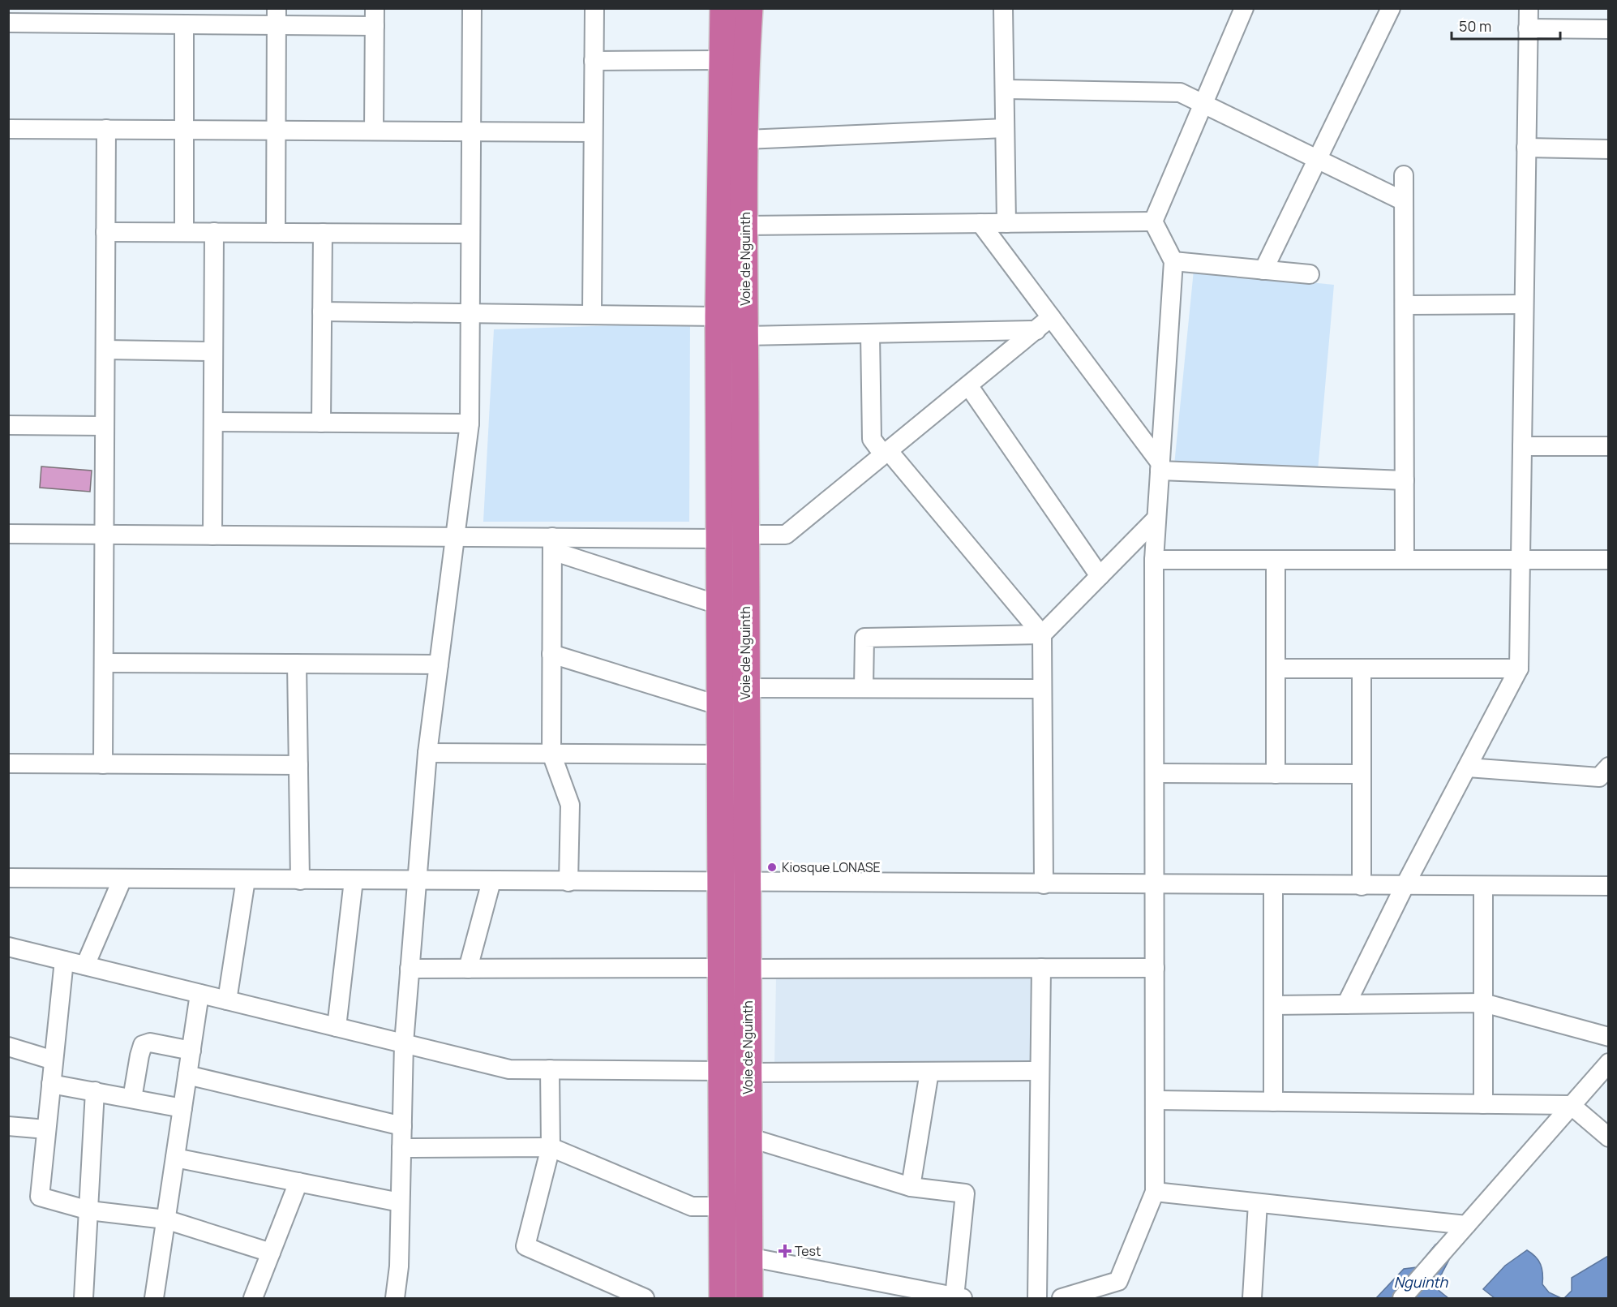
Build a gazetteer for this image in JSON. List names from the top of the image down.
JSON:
{
  "streets": {
    "highway": ["Voie de Nguinth"]
  },
  "water": ["Nguinth"],
  "places": {
    "other": ["Kiosque LONASE"],
    "health": ["Test"]
  },
  "scale_bar": "50 m"
}
